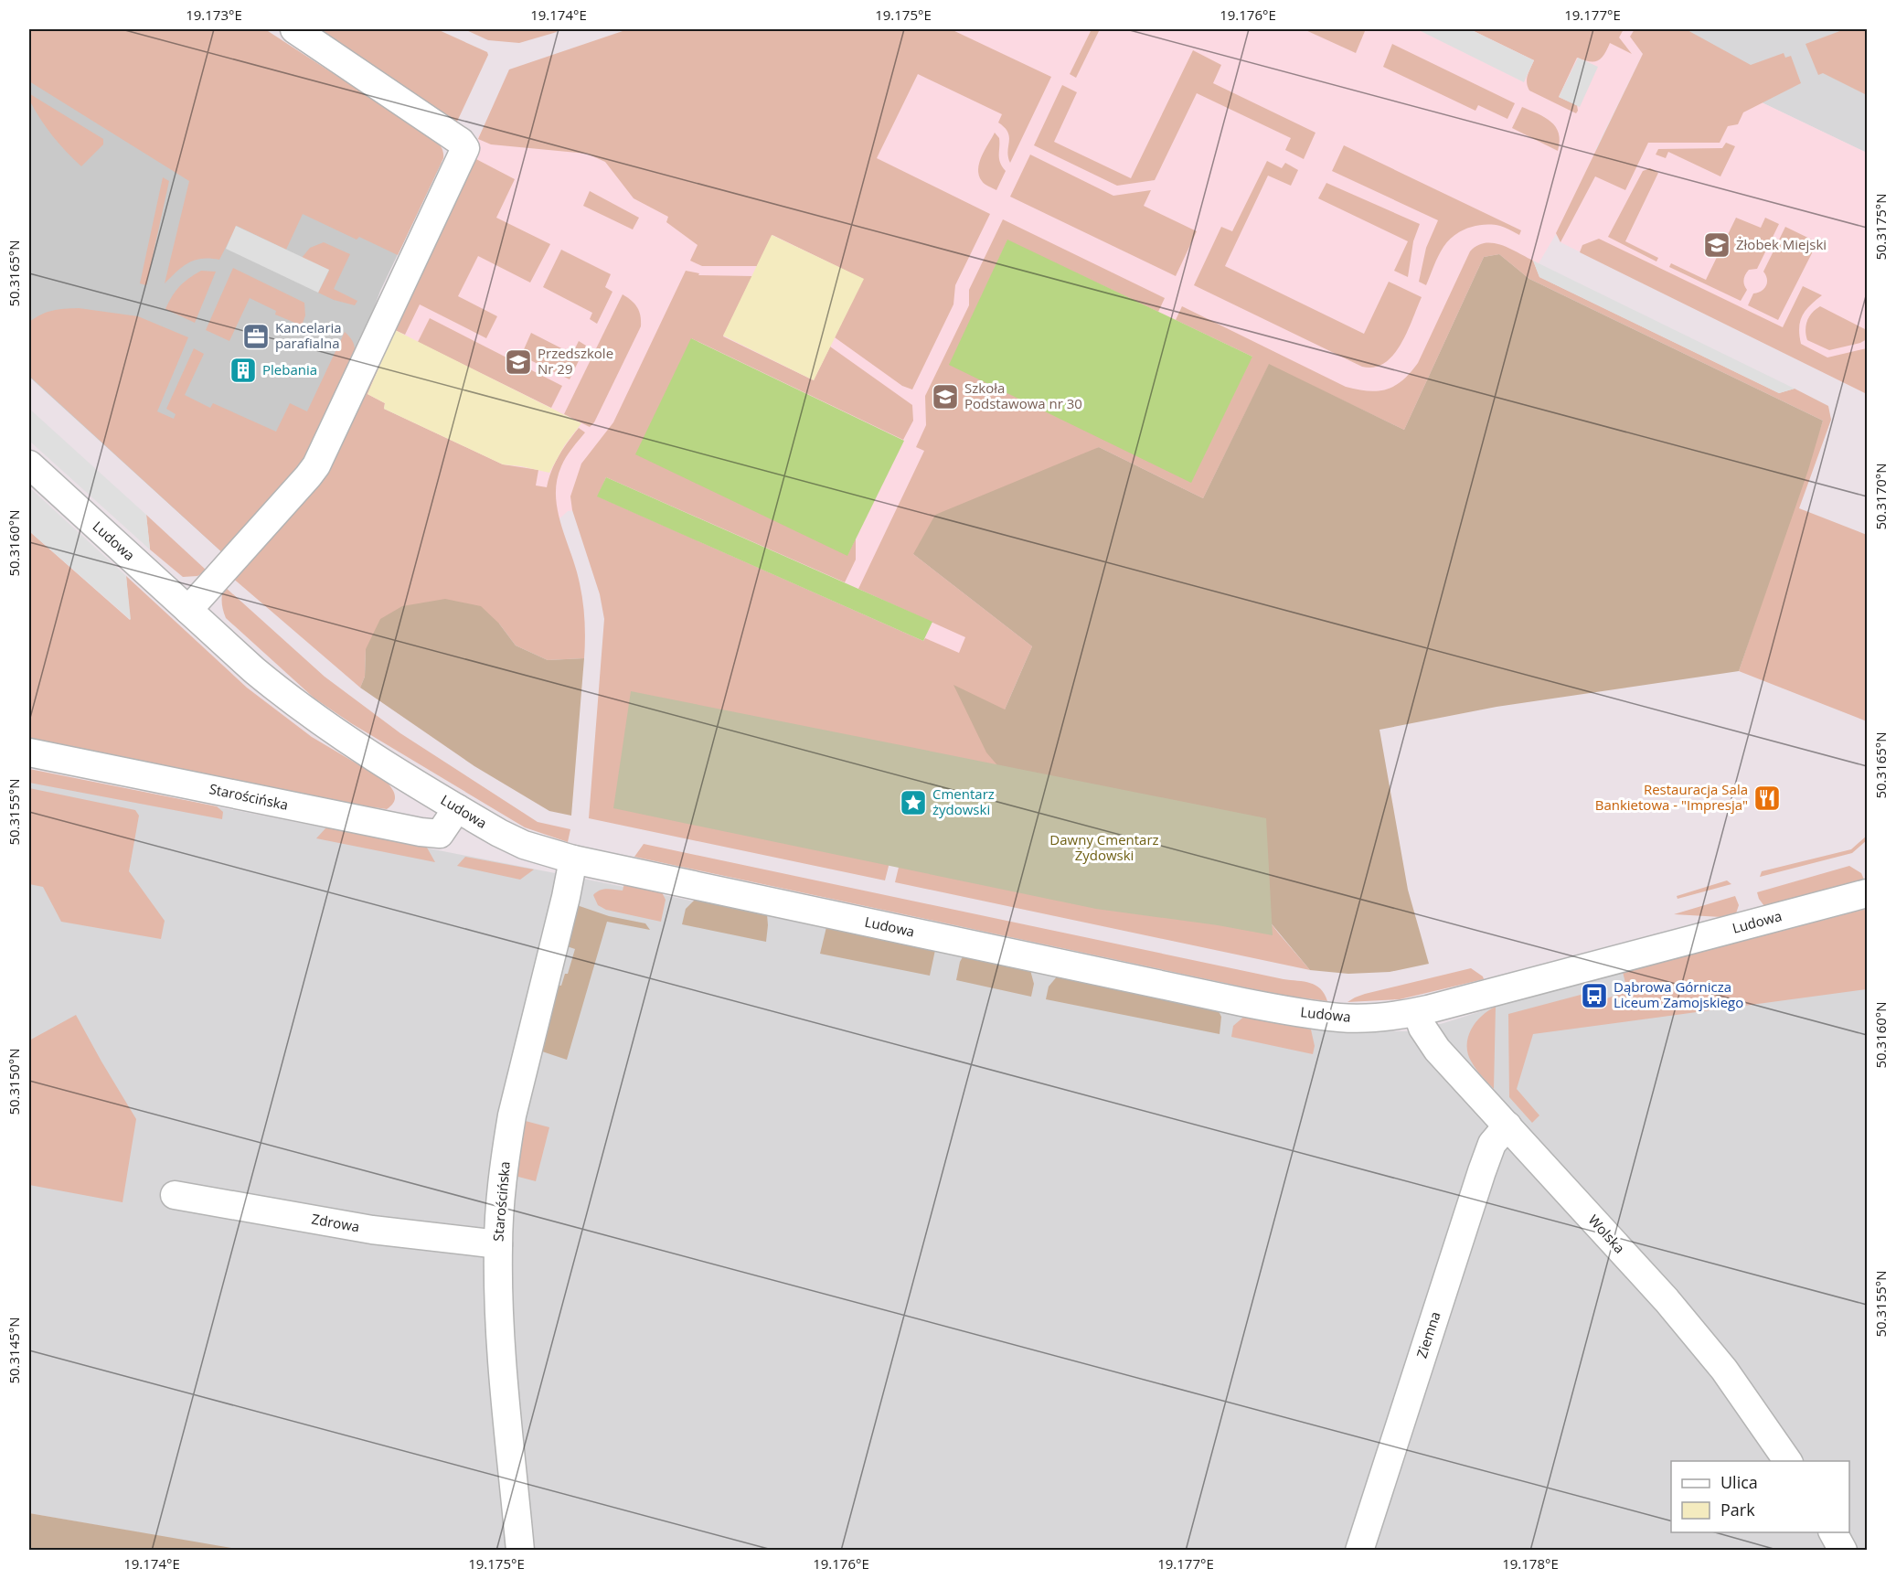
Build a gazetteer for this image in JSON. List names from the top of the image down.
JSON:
{
  "streets": {
    "street": [
      "Ludowa",
      "Starościńska",
      "Zdrowa",
      "Wolska",
      "Ziemna"
    ]
  },
  "crossings": [
    ["Ludowa", "Starościńska"],
    ["Ludowa", "Wolska"],
    ["Starościńska", "Zdrowa"],
    ["Wolska", "Ziemna"]
  ],
  "parks": ["Dawny Cmentarz Żydowski"],
  "places": {
    "school or university": ["Żłobek Miejski", "Przedszkole Nr 29", "Szkoła Podstawowa nr 30"],
    "office": ["Kancelaria parafialna"],
    "building": ["Plebania"],
    "restaurant": ["Restauracja Sala Bankietowa - \"Impresja\""],
    "place": ["Cmentarz żydowski"],
    "bus stop": ["Dąbrowa Górnicza Liceum Zamojskiego"]
  },
  "legend": ["Ulica", "Park"],
  "coordinates": [
    "19.173°E",
    "19.174°E",
    "19.175°E",
    "19.176°E",
    "19.177°E",
    "50.3175°N",
    "50.3165°N",
    "50.3170°N",
    "50.3160°N",
    "50.3155°N",
    "50.3150°N",
    "50.3145°N",
    "19.178°E"
  ]
}
